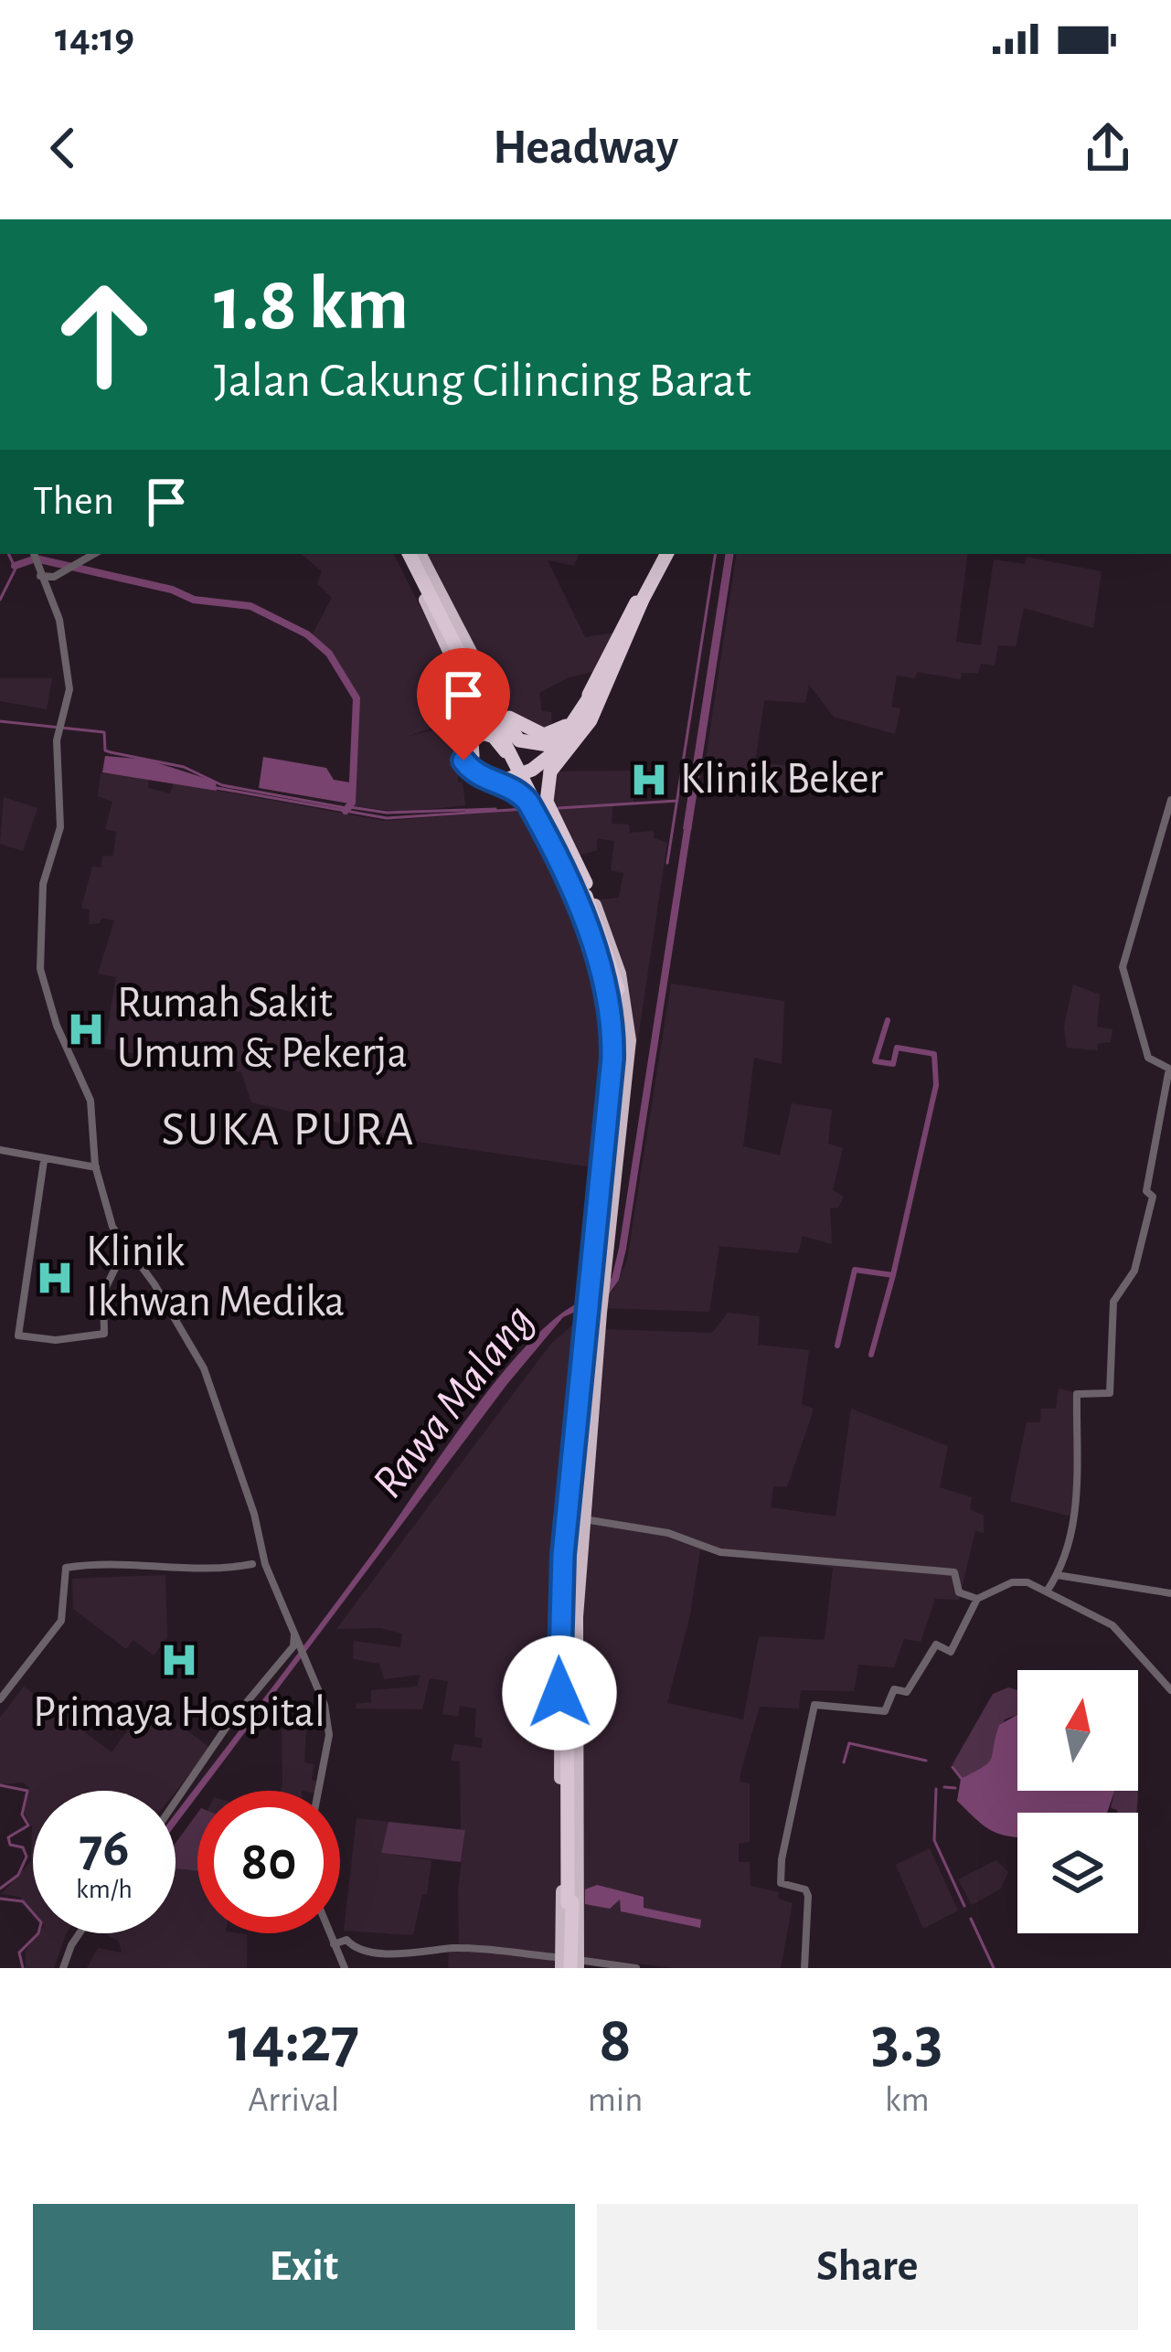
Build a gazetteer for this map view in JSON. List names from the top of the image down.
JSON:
{
  "districts": ["SUKA PURA"],
  "water": ["Rawa Malang"],
  "places": {
    "hospital": [
      "Klinik Beker",
      "Rumah Sakit Umum & Pekerja",
      "Klinik Ikhwan Medika",
      "Primaya Hospital"
    ]
  },
  "north": "top",
  "page": {
    "status": "14:19",
    "header": "Headway",
    "turn": ["1.8 km", "Jalan Cakung Cilincing Barat"],
    "then": "Then",
    "speed": "76 km/h",
    "limit": "80",
    "eta": [
      "14:27",
      "Arrival",
      "8",
      "min",
      "3.3",
      "km"
    ],
    "buttons": ["Exit", "Share"]
  }
}
